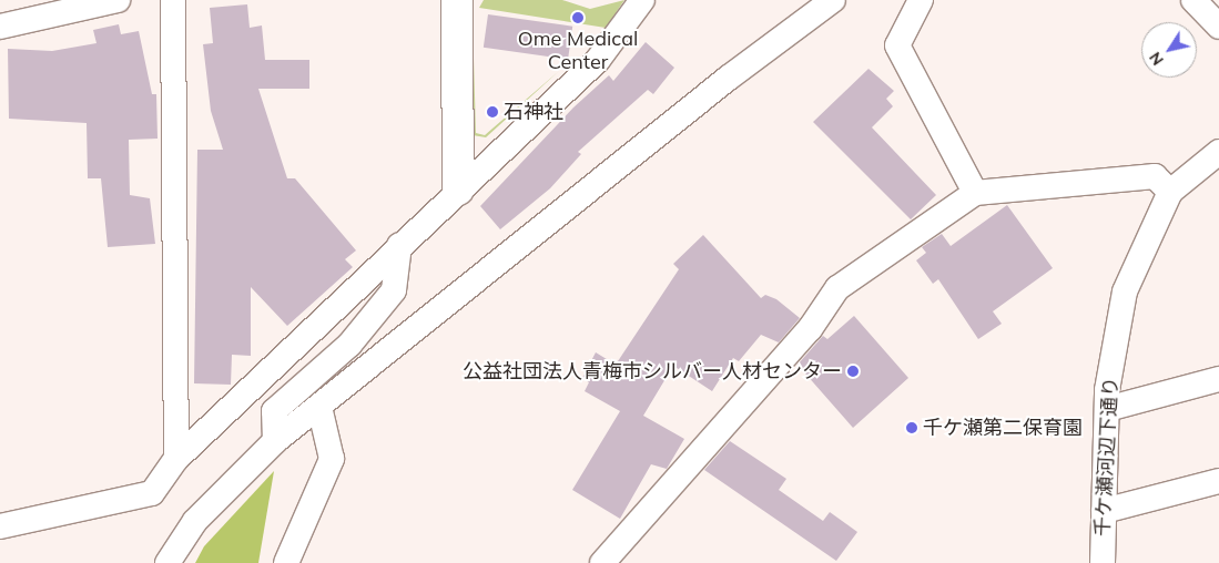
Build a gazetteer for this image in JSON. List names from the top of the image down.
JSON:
{
  "streets": {
    "street": ["千ケ瀬河辺下通り"]
  },
  "places": [
    "Ome Medical Center",
    "石神社",
    "公益社団法人青梅市シルバー人材センター",
    "千ケ瀬第二保育園"
  ],
  "north": "bottom left"
}
